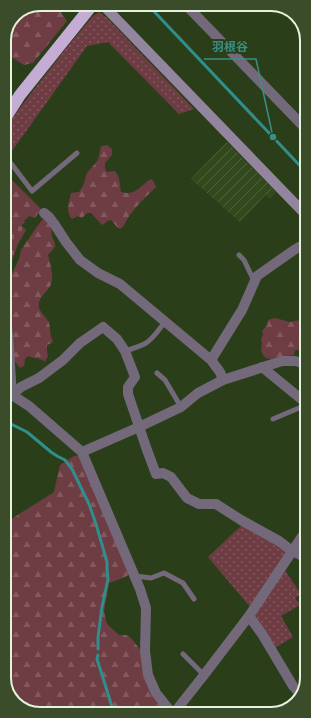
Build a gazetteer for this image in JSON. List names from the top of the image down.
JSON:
{
  "places": ["羽根谷"]
}
